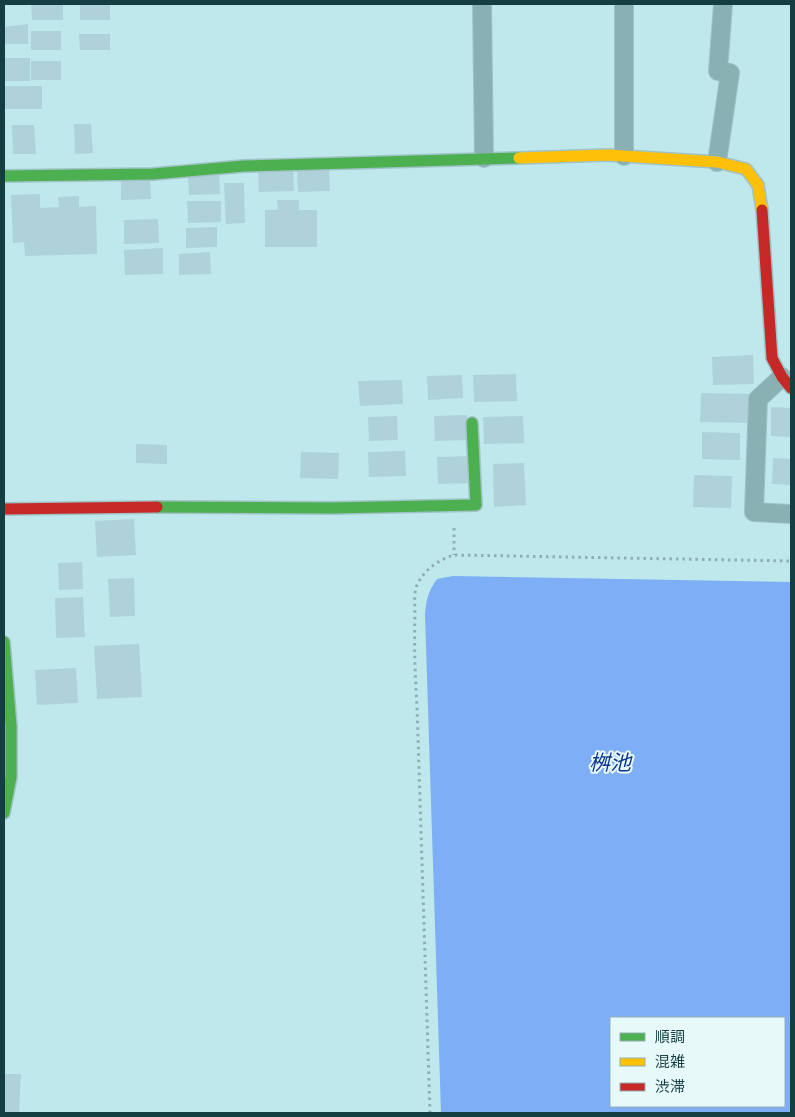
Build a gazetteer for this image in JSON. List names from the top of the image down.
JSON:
{
  "water": ["桝池"],
  "legend": ["順調", "混雑", "渋滞"]
}
